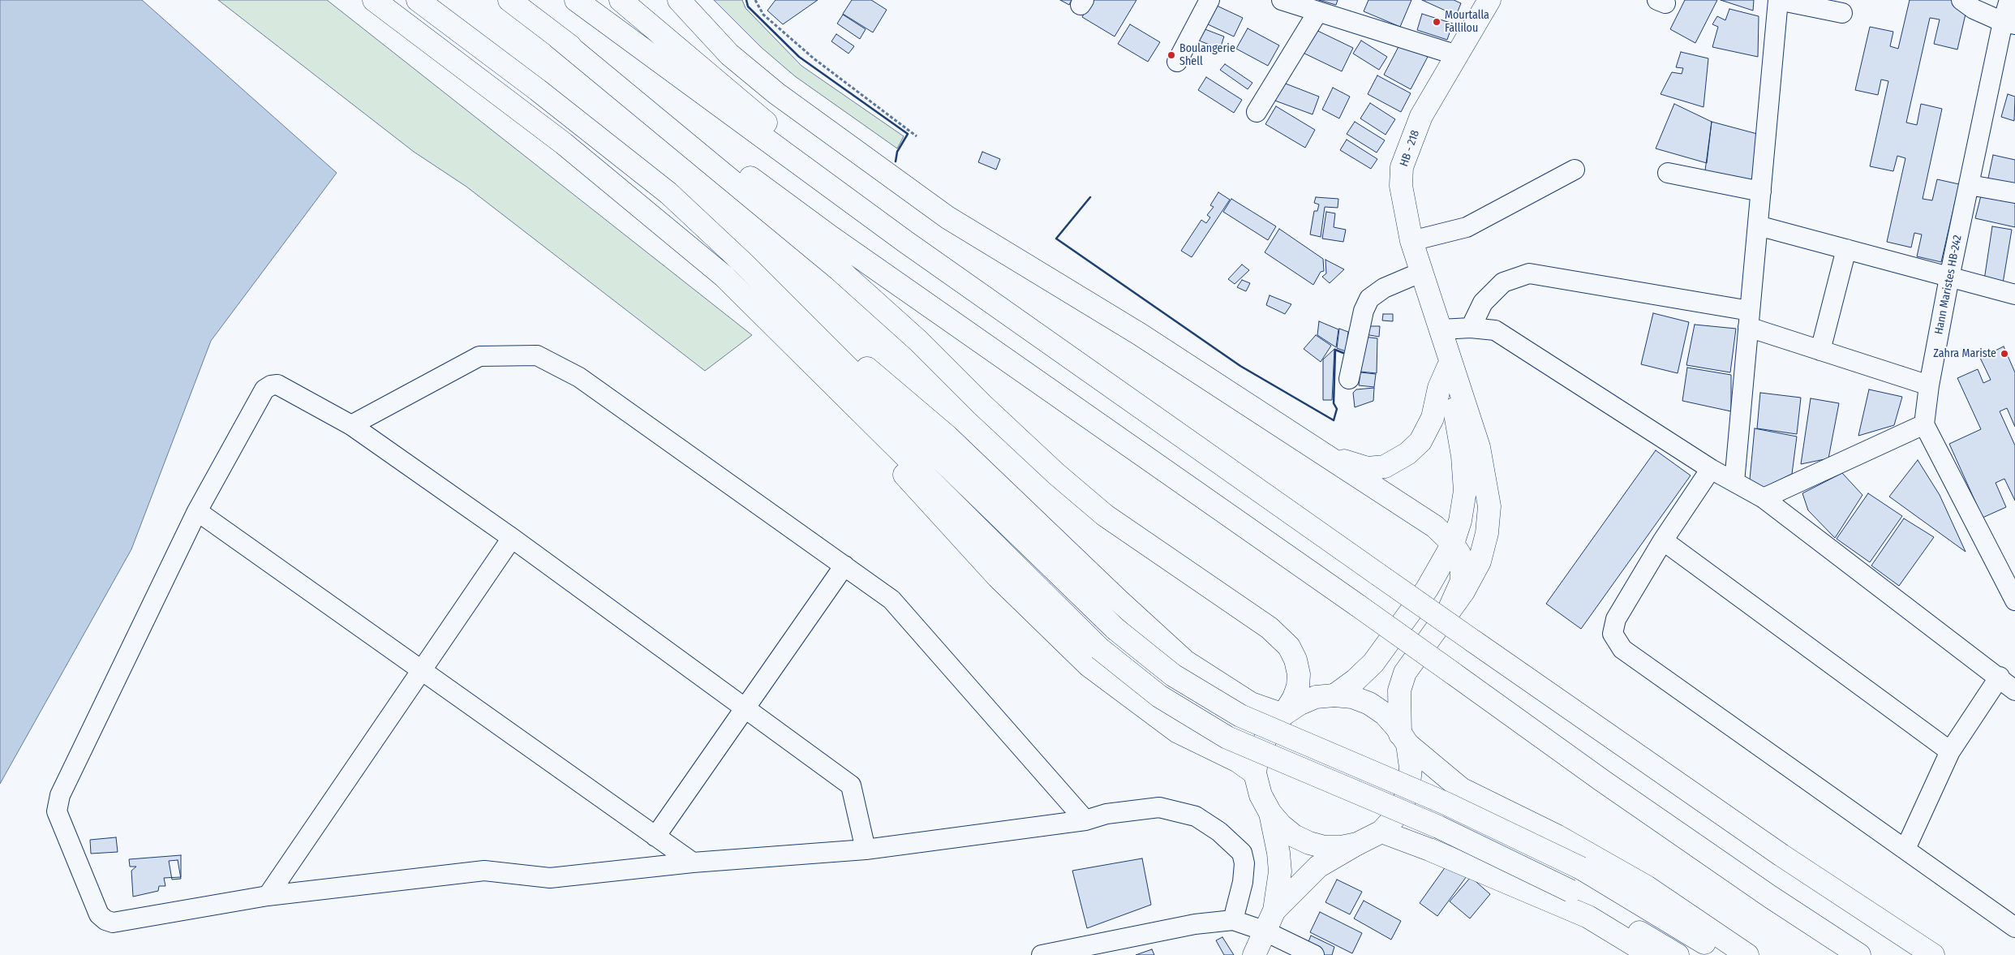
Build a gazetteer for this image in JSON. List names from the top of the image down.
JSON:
{
  "streets": {
    "main road": ["HB - 218"],
    "street": ["Hann Maristes HB-242"]
  },
  "places": ["Mourtalla Fallilou", "Boulangerie Shell", "Zahra Mariste"]
}
